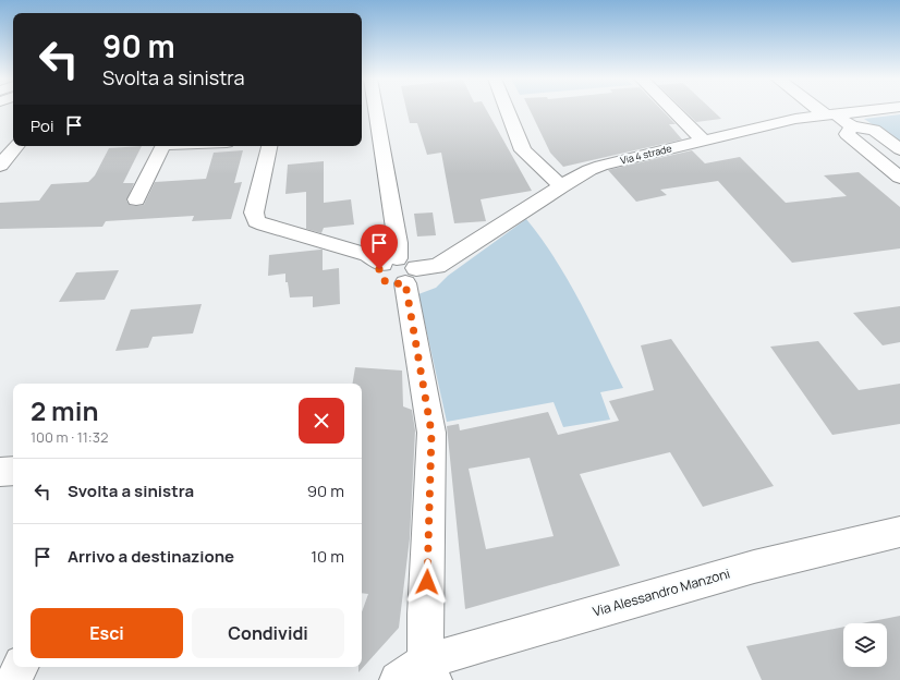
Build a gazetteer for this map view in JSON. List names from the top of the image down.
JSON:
{
  "streets": {
    "main road": ["Via 4 strade", "Via Alessandro Manzoni"]
  },
  "page": {
    "turn": ["90 m", "Svolta a sinistra"],
    "then": "Poi",
    "heading": ["2 min", "100 m · 11:32"],
    "list": [
      {
        "name": "Svolta a sinistra",
        "value": "90 m"
      },
      {
        "name": "Arrivo a destinazione",
        "value": "10 m"
      }
    ],
    "buttons": ["Esci", "Condividi"]
  }
}
